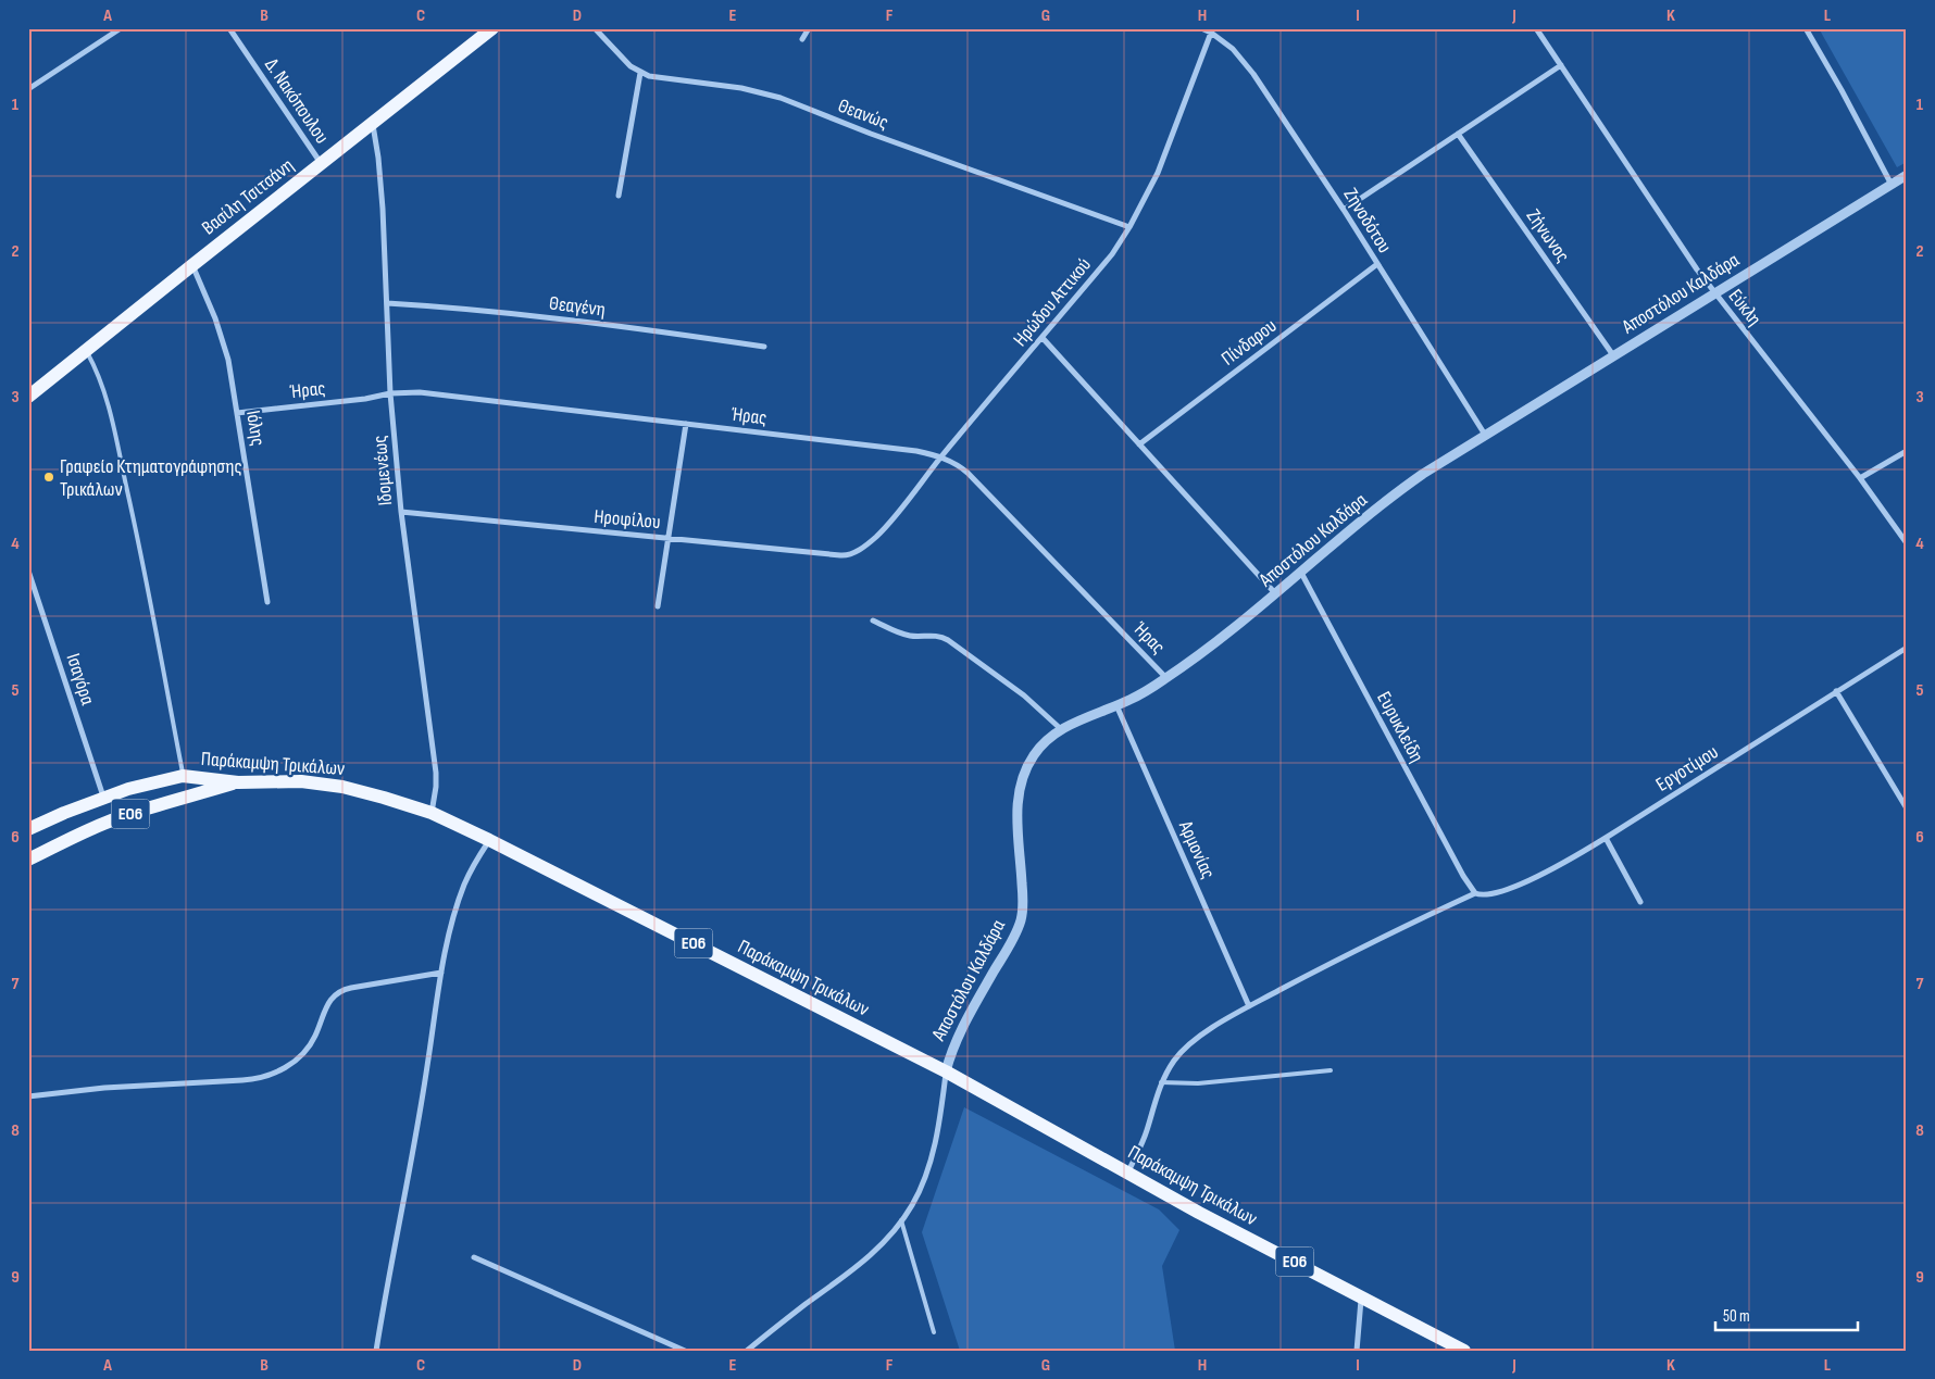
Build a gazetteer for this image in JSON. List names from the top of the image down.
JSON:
{
  "streets": {
    "main road": ["Βασίλη Τσιτσάνη", "Παράκαμψη Τρικάλων", "ΕΟ6"],
    "street": [
      "Δ. Νακόπουλου",
      "Θεανώς",
      "Ζηνοδότου",
      "Ζήνωνος",
      "Αποστόλου Καλδάρα",
      "Ηρώδου Αττικού",
      "Θεαγένη",
      "Εύκλη",
      "Πίνδαρου",
      "Ήρας",
      "Ιόλης",
      "Ιδομενέως",
      "Ηροφίλου",
      "Ισαγόρα",
      "Ευρυκλείδη",
      "Εργοτίμου",
      "Αρμονίας"
    ]
  },
  "crossings": [
    ["Δ. Νακόπουλου", "Βασίλη Τσιτσάνη"],
    ["Θεανώς", "Ηρώδου Αττικού"],
    ["Βασίλη Τσιτσάνη", "Ιόλης"],
    ["Βασίλη Τσιτσάνη", "Ιδομενέως"],
    ["Ζηνοδότου", "Αποστόλου Καλδάρα"],
    ["Ζηνοδότου", "Ηρώδου Αττικού"],
    ["Ζηνοδότου", "Πίνδαρου"],
    ["Ζήνωνος", "Αποστόλου Καλδάρα"],
    ["Αποστόλου Καλδάρα", "Εύκλη"],
    ["Αποστόλου Καλδάρα", "Ήρας"],
    ["Αποστόλου Καλδάρα", "Ευρυκλείδη"],
    ["Αποστόλου Καλδάρα", "Παράκαμψη Τρικάλων"],
    ["Αποστόλου Καλδάρα", "Αρμονίας"],
    ["Ηρώδου Αττικού", "Ήρας"],
    ["Ηρώδου Αττικού", "Ηροφίλου"],
    ["Θεαγένη", "Ιδομενέως"],
    ["Ήρας", "Ιόλης"],
    ["Ήρας", "Ιδομενέως"],
    ["Ιδομενέως", "Ηροφίλου"],
    ["Ιδομενέως", "Παράκαμψη Τρικάλων"],
    ["Ισαγόρα", "Παράκαμψη Τρικάλων"],
    ["Ευρυκλείδη", "Εργοτίμου"],
    ["Παράκαμψη Τρικάλων", "Εργοτίμου"],
    ["Παράκαμψη Τρικάλων", "ΕΟ6"],
    ["Εργοτίμου", "Αρμονίας"]
  ],
  "places": ["Γραφείο Κτηματογράφησης Τρικάλων"],
  "scale_bar": "50 m",
  "grid": {
    "columns": [
      "A",
      "B",
      "C",
      "D",
      "E",
      "F",
      "G",
      "H",
      "I",
      "J",
      "K",
      "L"
    ],
    "rows": [
      "1",
      "2",
      "3",
      "4",
      "5",
      "6",
      "7",
      "8",
      "9"
    ]
  }
}
